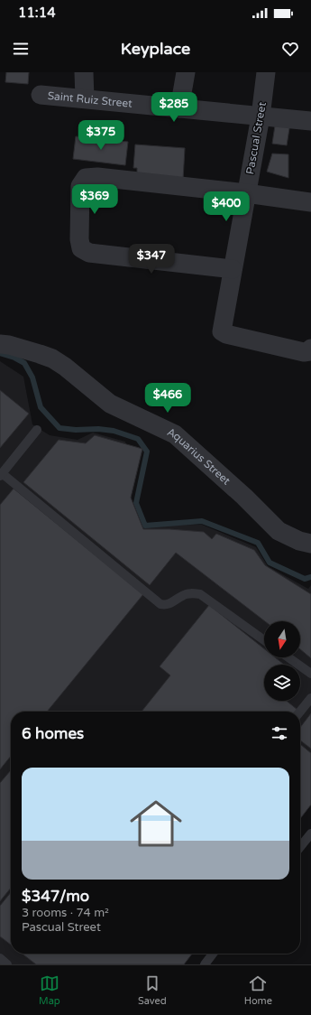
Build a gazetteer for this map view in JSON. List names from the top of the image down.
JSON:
{
  "streets": {
    "street": ["Saint Ruiz Street", "Pascual Street", "Aquarius Street"]
  },
  "crossings": [
    ["Saint Ruiz Street", "Pascual Street"]
  ],
  "north": "bottom",
  "page": {
    "status": "11:14",
    "header": "Keyplace",
    "price": [
      "$285",
      "$375",
      "$369",
      "$400",
      "$347",
      "$466"
    ],
    "heading": "6 homes",
    "list": [
      {
        "name": "$347/mo",
        "note": "3 rooms · 74 m² · Pascual Street"
      }
    ],
    "tabs": ["Map", "Saved", "Home"]
  }
}
